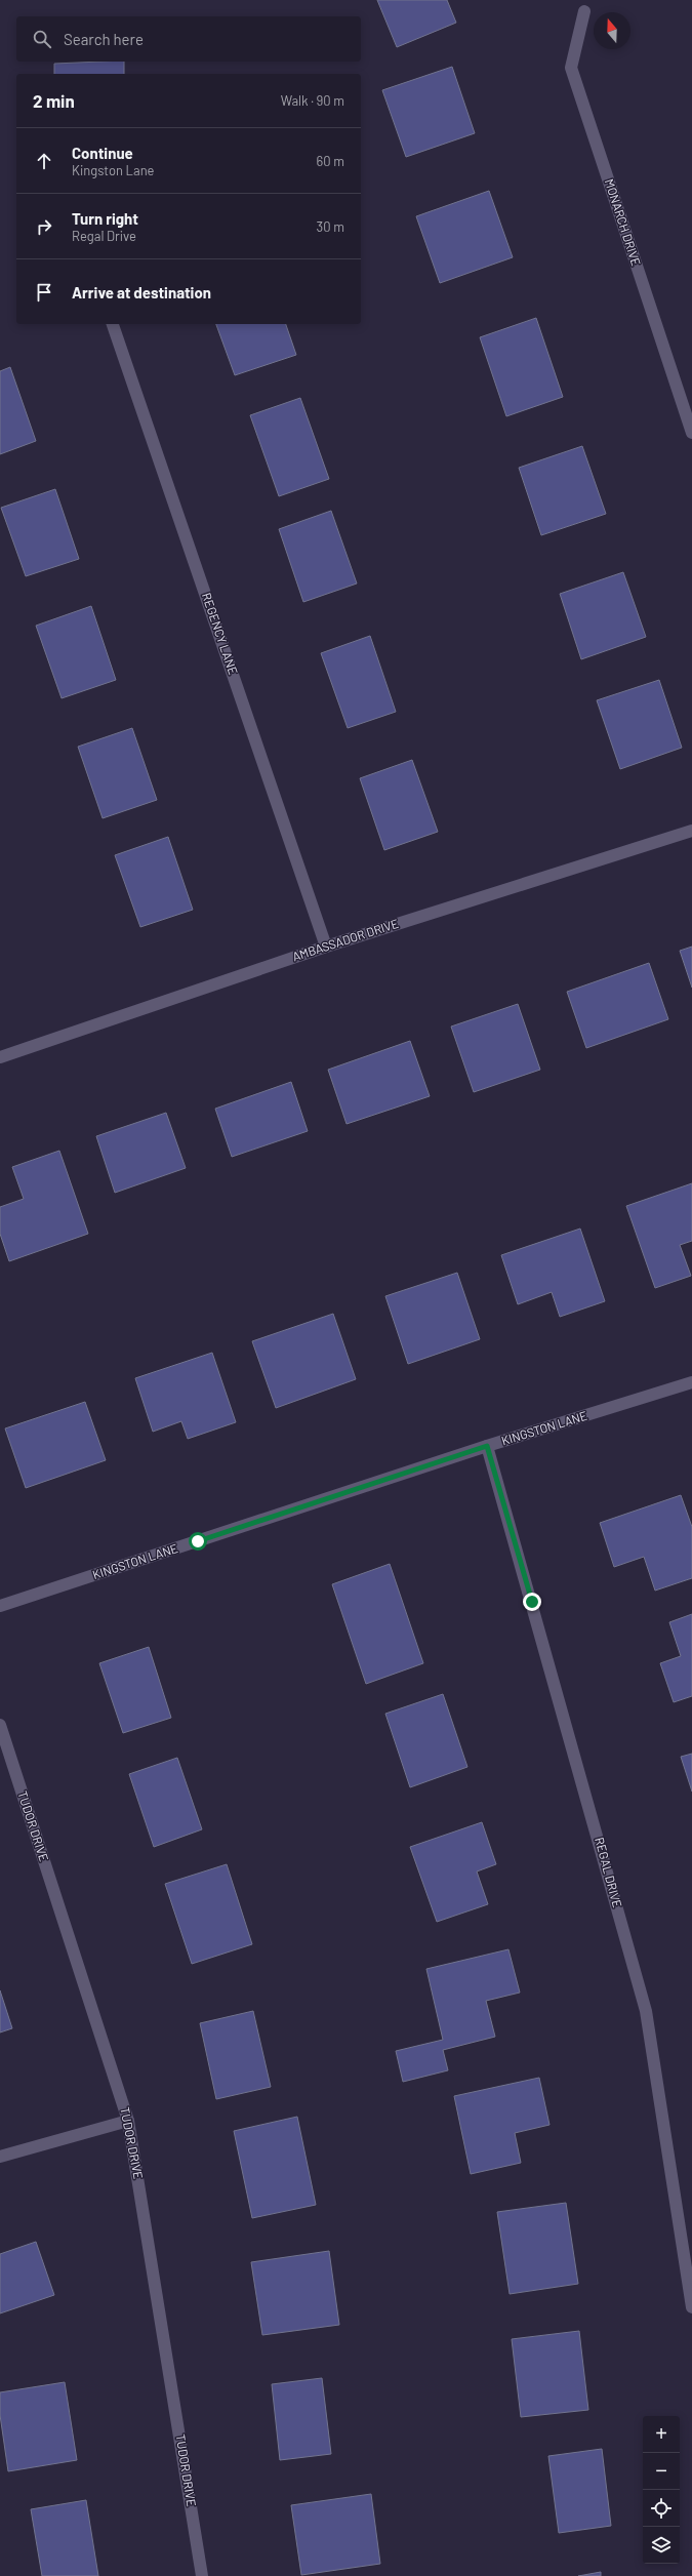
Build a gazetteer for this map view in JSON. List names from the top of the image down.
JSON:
{
  "streets": {
    "street": [
      "MONARCH DRIVE",
      "REGENCY LANE",
      "AMBASSADOR DRIVE",
      "KINGSTON LANE",
      "TUDOR DRIVE",
      "REGAL DRIVE"
    ]
  },
  "crossings": [
    ["REGENCY LANE", "AMBASSADOR DRIVE"],
    ["KINGSTON LANE", "REGAL DRIVE"]
  ],
  "north": "top",
  "page": {
    "search": "Search here",
    "heading": ["2 min", "Walk · 90 m"],
    "list": [
      ["Continue", "Kingston Lane", "60 m"],
      ["Turn right", "Regal Drive", "30 m"],
      "Arrive at destination"
    ],
    "map_buttons": ["+", "−"]
  }
}
